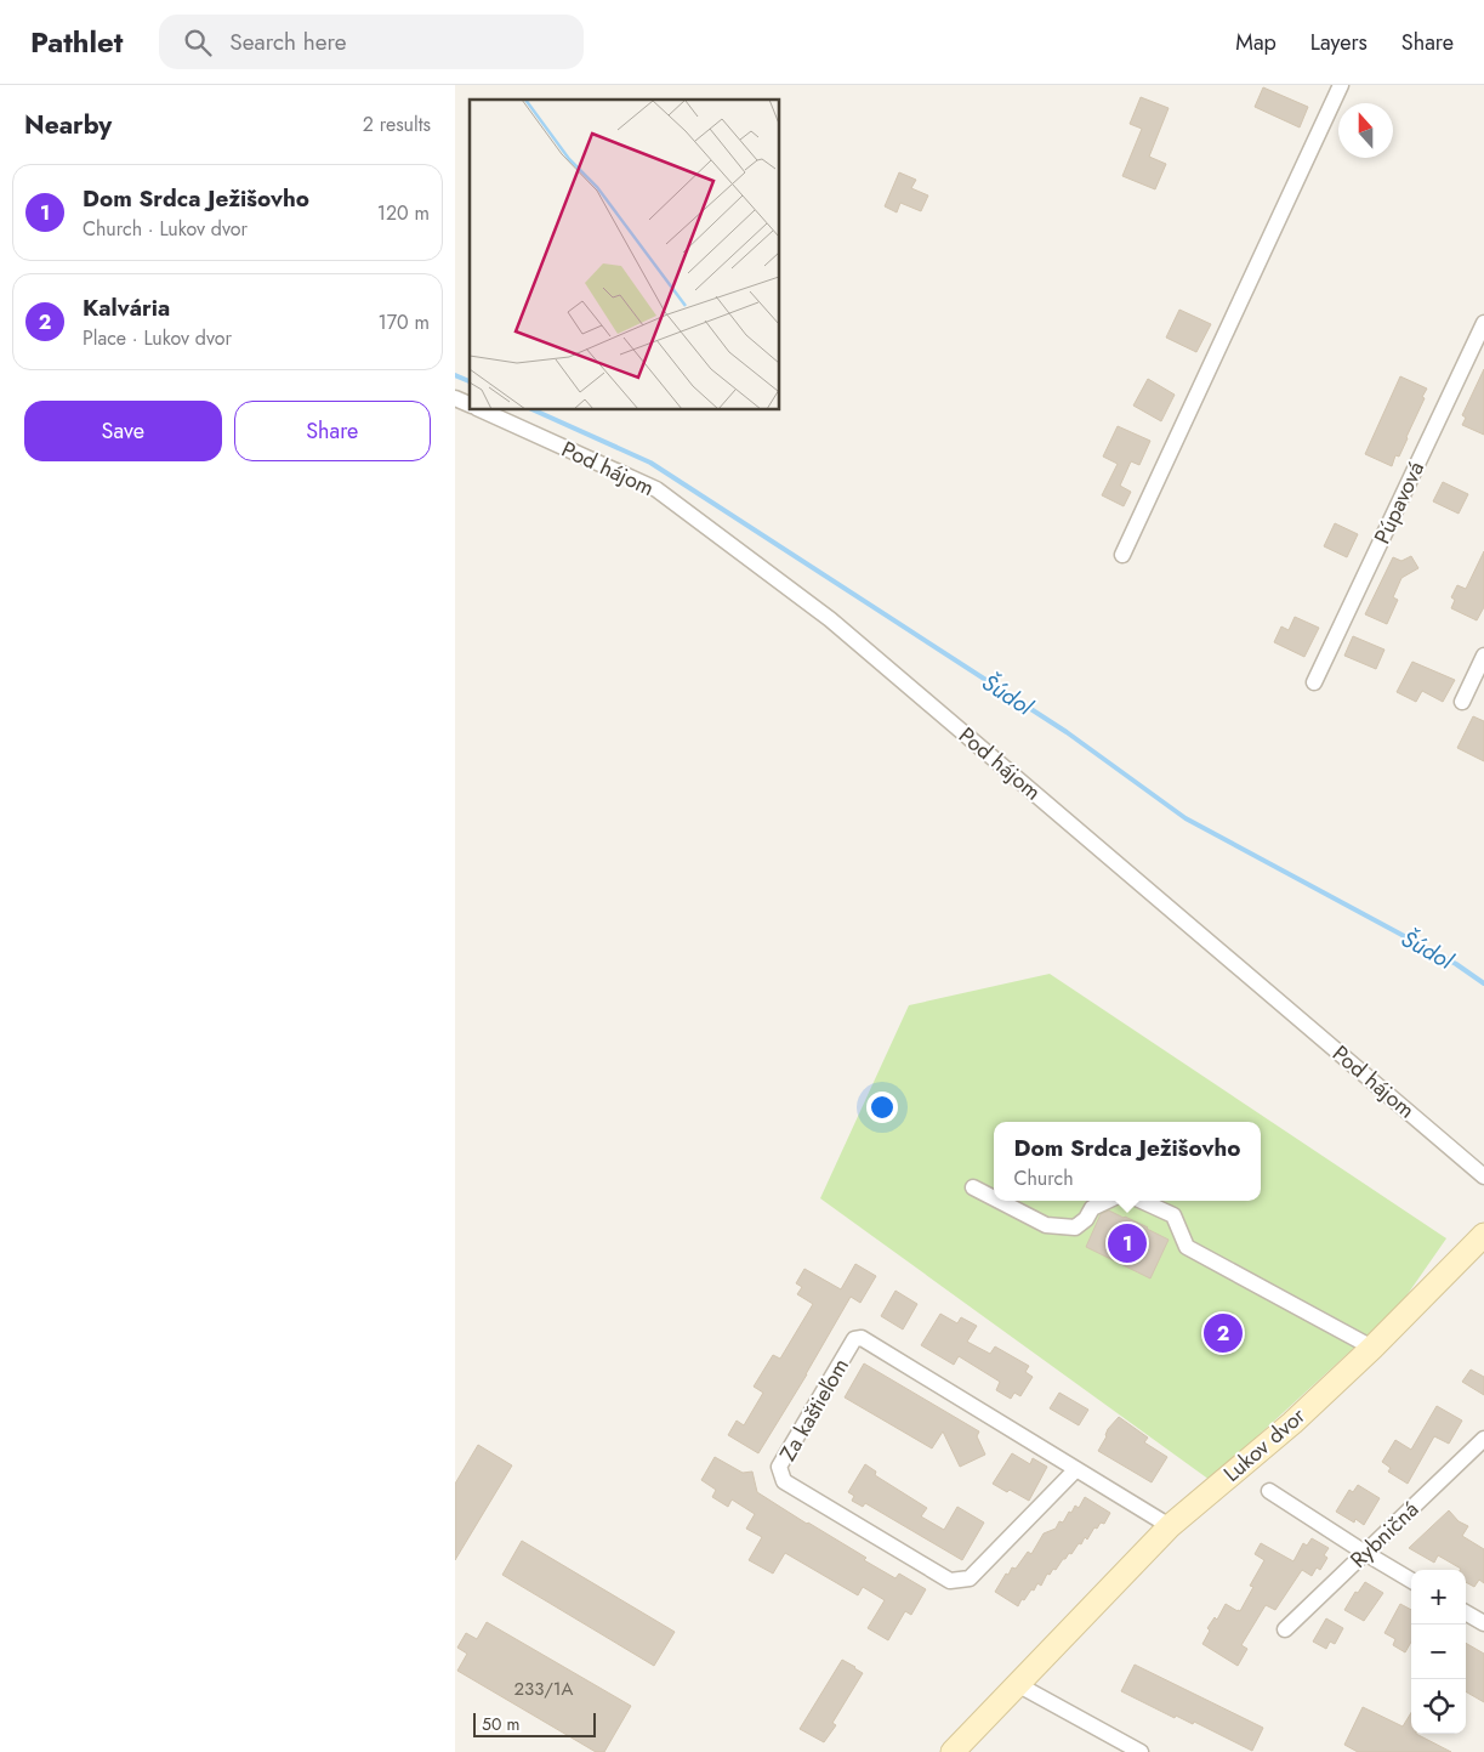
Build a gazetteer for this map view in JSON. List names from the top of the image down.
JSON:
{
  "streets": {
    "street": [
      "Pod hájom",
      "Púpavová",
      "Za kaštieľom",
      "Lukov dvor",
      "Rybničná"
    ]
  },
  "crossings": [
    ["Za kaštieľom", "Lukov dvor"]
  ],
  "water": ["Šúdol"],
  "house_numbers": ["233/1A"],
  "scale_bar": "50 m",
  "north": "top",
  "page": {
    "header": "Pathlet",
    "search": "Search here",
    "nav": ["Map", "Layers", "Share"],
    "heading": ["Nearby", "2 results"],
    "list": [
      {
        "mark": "1",
        "name": "Dom Srdca Ježišovho",
        "note": "Church · Lukov dvor",
        "value": "120 m"
      },
      {
        "mark": "2",
        "name": "Kalvária",
        "note": "Place · Lukov dvor",
        "value": "170 m"
      }
    ],
    "buttons": ["Save", "Share"],
    "popup": ["Dom Srdca Ježišovho", "Church"],
    "pins": ["1", "2"],
    "map_buttons": ["+", "−"],
    "scale": "50 m"
  }
}
